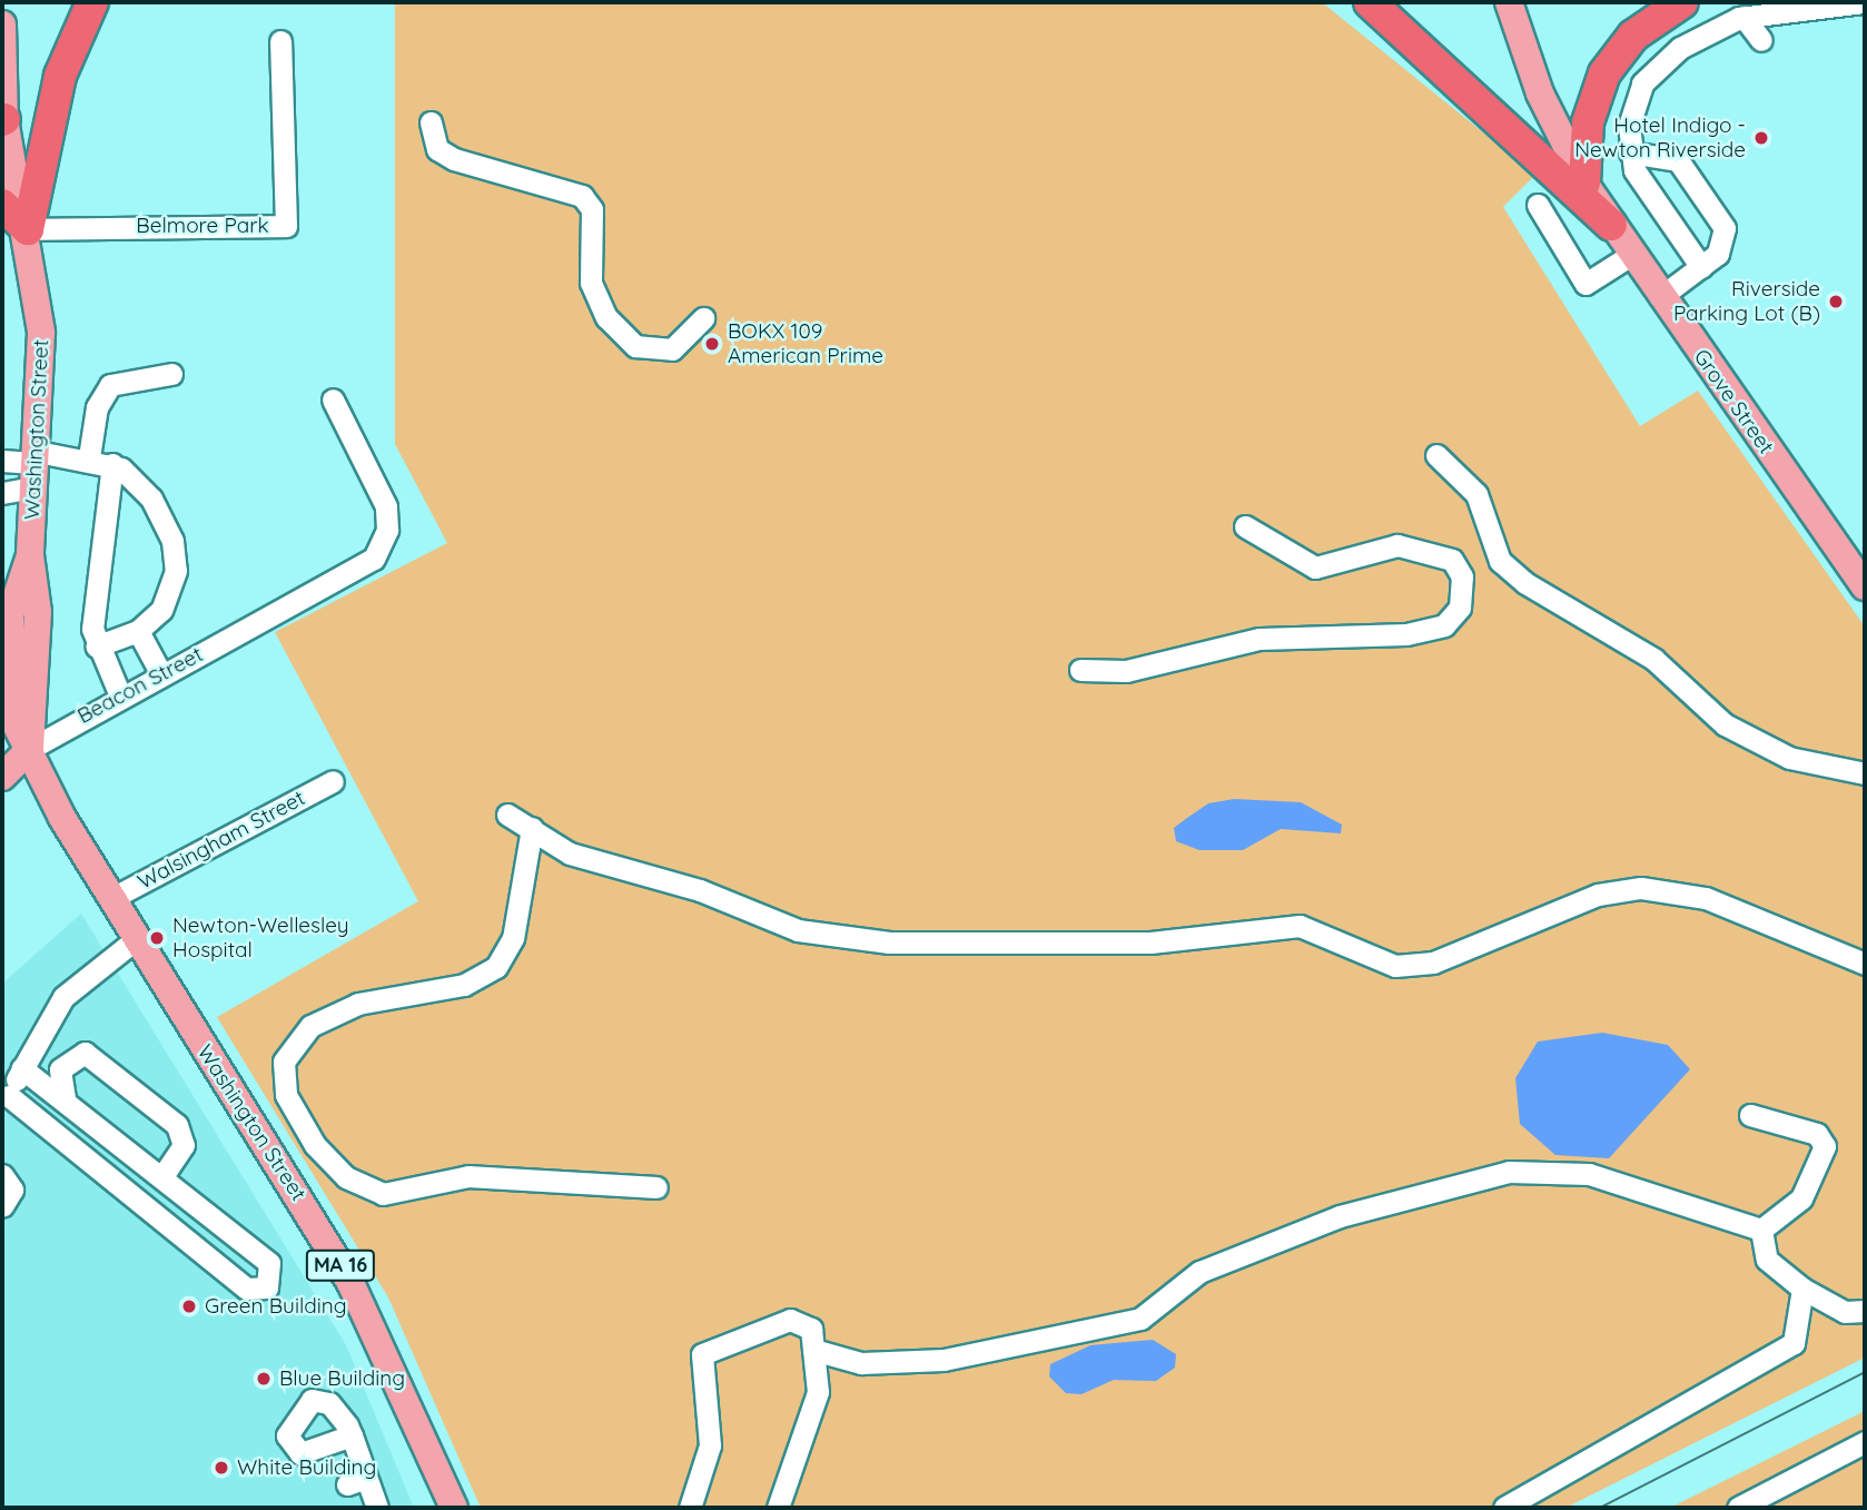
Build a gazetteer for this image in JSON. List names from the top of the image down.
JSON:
{
  "streets": {
    "main road": [
      "Grove Street",
      "Washington Street",
      "Beacon Street",
      "MA 16"
    ],
    "street": ["Belmore Park", "Walsingham Street"]
  },
  "crossings": [
    ["Belmore Park", "Washington Street"],
    ["Washington Street", "Beacon Street"],
    ["Washington Street", "Walsingham Street"]
  ],
  "places": [
    "Hotel Indigo - Newton Riverside",
    "Riverside Parking Lot (B)",
    "BOKX 109 American Prime",
    "Newton-Wellesley Hospital",
    "Green Building",
    "Blue Building",
    "White Building"
  ]
}
